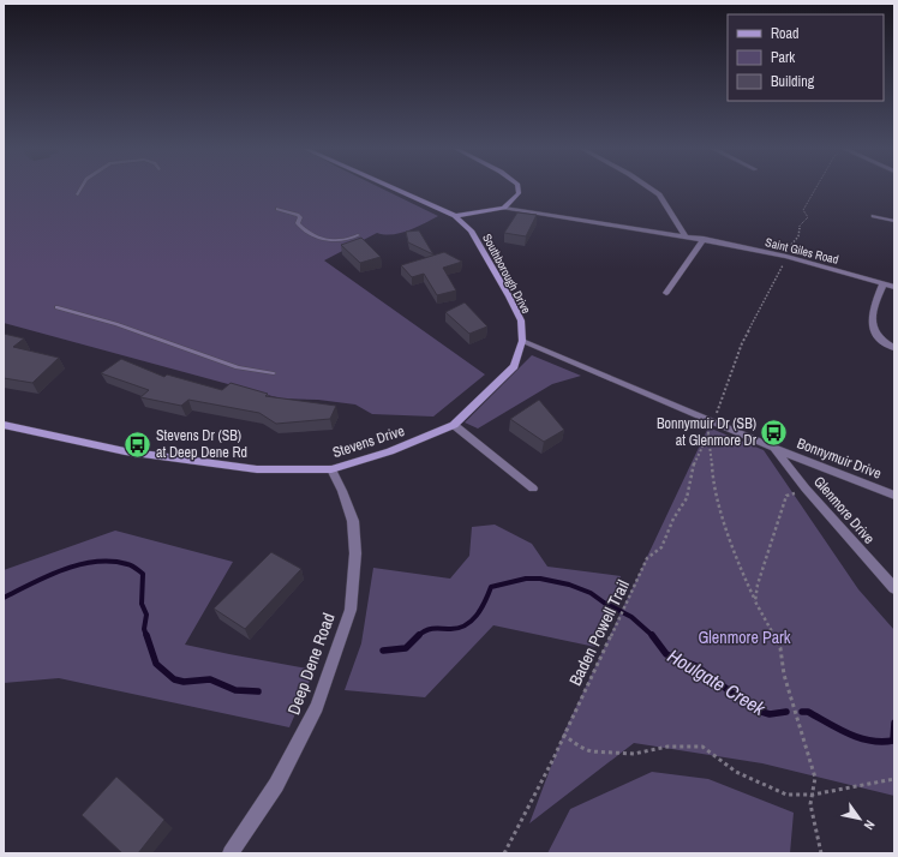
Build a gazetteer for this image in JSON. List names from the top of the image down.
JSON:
{
  "streets": {
    "street": [
      "Saint Giles Road",
      "Southborough Drive",
      "Stevens Drive",
      "Bonnymuir Drive",
      "Glenmore Drive",
      "Deep Dene Road"
    ],
    "path": ["Baden Powell Trail"]
  },
  "crossings": [
    ["Southborough Drive", "Stevens Drive"],
    ["Stevens Drive", "Deep Dene Road"],
    ["Bonnymuir Drive", "Glenmore Drive"]
  ],
  "water": ["Houlgate Creek"],
  "parks": ["Glenmore Park"],
  "places": {
    "bus stop": ["Bonnymuir Dr (SB) at Glenmore Dr", "Stevens Dr (SB) at Deep Dene Rd"]
  },
  "legend": ["Road", "Park", "Building"],
  "north": "bottom right"
}
